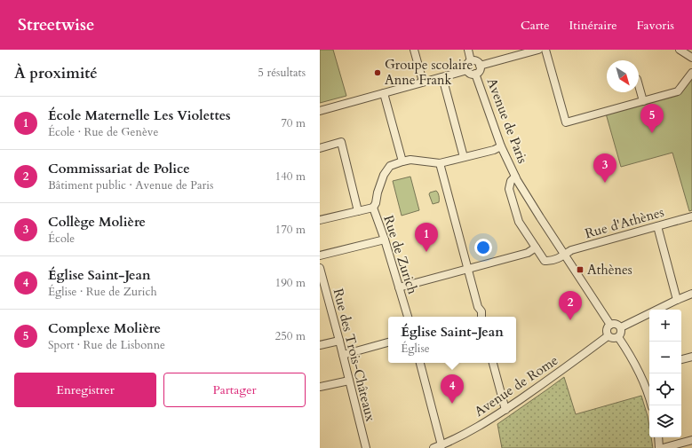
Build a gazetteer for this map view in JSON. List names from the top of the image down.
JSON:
{
  "streets": {
    "street": [
      "Avenue de Paris",
      "Rue d'Athènes",
      "Rue de Zurich",
      "Rue des Trois-Châteaux",
      "Avenue de Rome"
    ]
  },
  "crossings": [
    ["Avenue de Paris", "Rue d'Athènes"],
    ["Avenue de Paris", "Rue de Zurich"],
    ["Avenue de Paris", "Avenue de Rome"]
  ],
  "places": {
    "other": ["Groupe scolaire Anne Frank"],
    "transit": ["Athènes"]
  },
  "north": "bottom right",
  "page": {
    "header": "Streetwise",
    "nav": ["Carte", "Itinéraire", "Favoris"],
    "heading": ["À proximité", "5 résultats"],
    "list": [
      {
        "mark": "1",
        "name": "École Maternelle Les Violettes",
        "note": "École · Rue de Genève",
        "value": "70 m"
      },
      {
        "mark": "2",
        "name": "Commissariat de Police",
        "note": "Bâtiment public · Avenue de Paris",
        "value": "140 m"
      },
      {
        "mark": "3",
        "name": "Collège Molière",
        "note": "École",
        "value": "170 m"
      },
      {
        "mark": "4",
        "name": "Église Saint-Jean",
        "note": "Église · Rue de Zurich",
        "value": "190 m"
      },
      {
        "mark": "5",
        "name": "Complexe Molière",
        "note": "Sport · Rue de Lisbonne",
        "value": "250 m"
      }
    ],
    "pins": [
      "5",
      "3",
      "1",
      "2",
      "4"
    ],
    "map_buttons": ["+", "−"],
    "popup": ["Église Saint-Jean", "Église"],
    "buttons": ["Enregistrer", "Partager"]
  }
}
